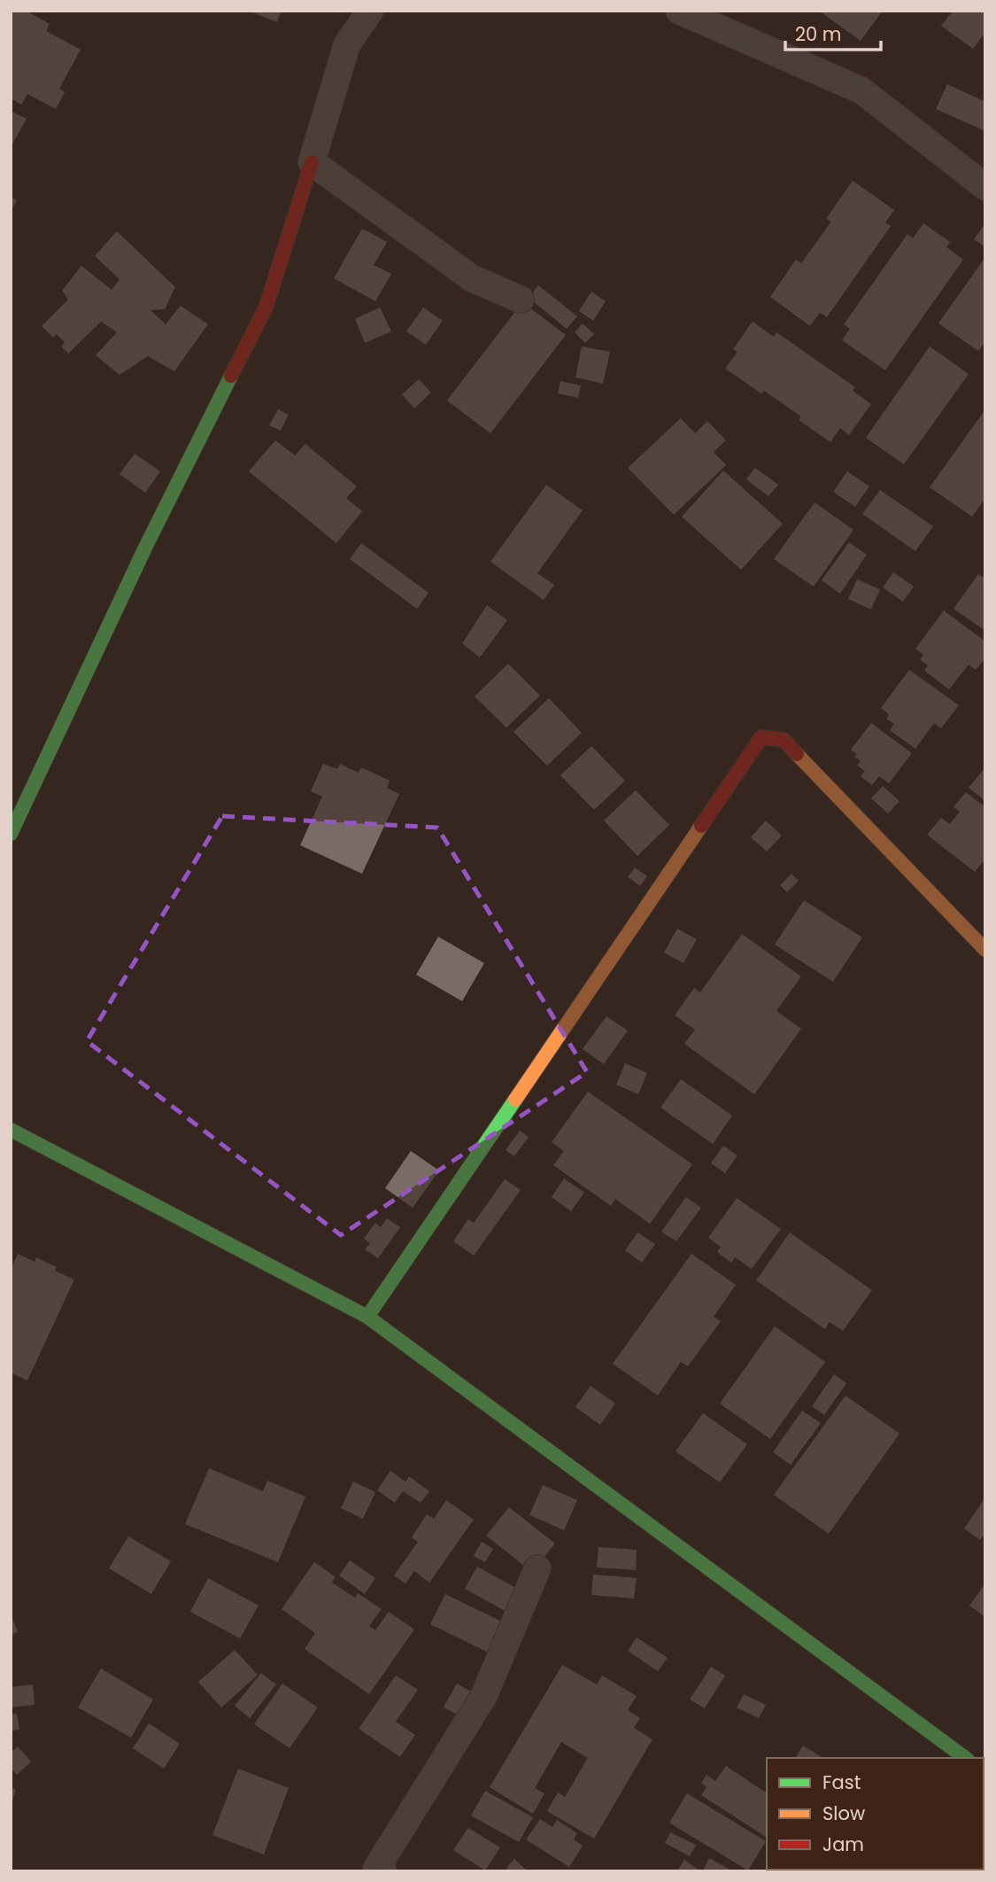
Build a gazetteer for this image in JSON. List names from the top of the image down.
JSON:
{
  "legend": ["Fast", "Slow", "Jam"],
  "scale_bar": "20 m"
}
